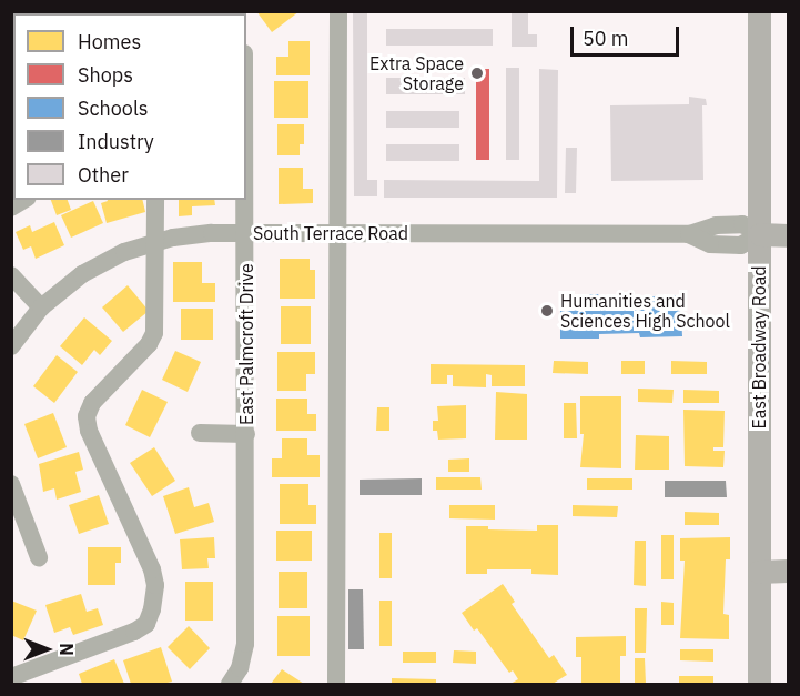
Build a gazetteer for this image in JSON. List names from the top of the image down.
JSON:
{
  "streets": {
    "main road": ["East Broadway Road"],
    "street": ["South Terrace Road", "East Palmcroft Drive"]
  },
  "crossings": [
    ["South Terrace Road", "East Palmcroft Drive"],
    ["South Terrace Road", "East Broadway Road"]
  ],
  "places": ["Extra Space Storage", "Humanities and Sciences High School"],
  "legend": [
    "Homes",
    "Shops",
    "Schools",
    "Industry",
    "Other"
  ],
  "scale_bar": "50 m",
  "north": "right"
}
